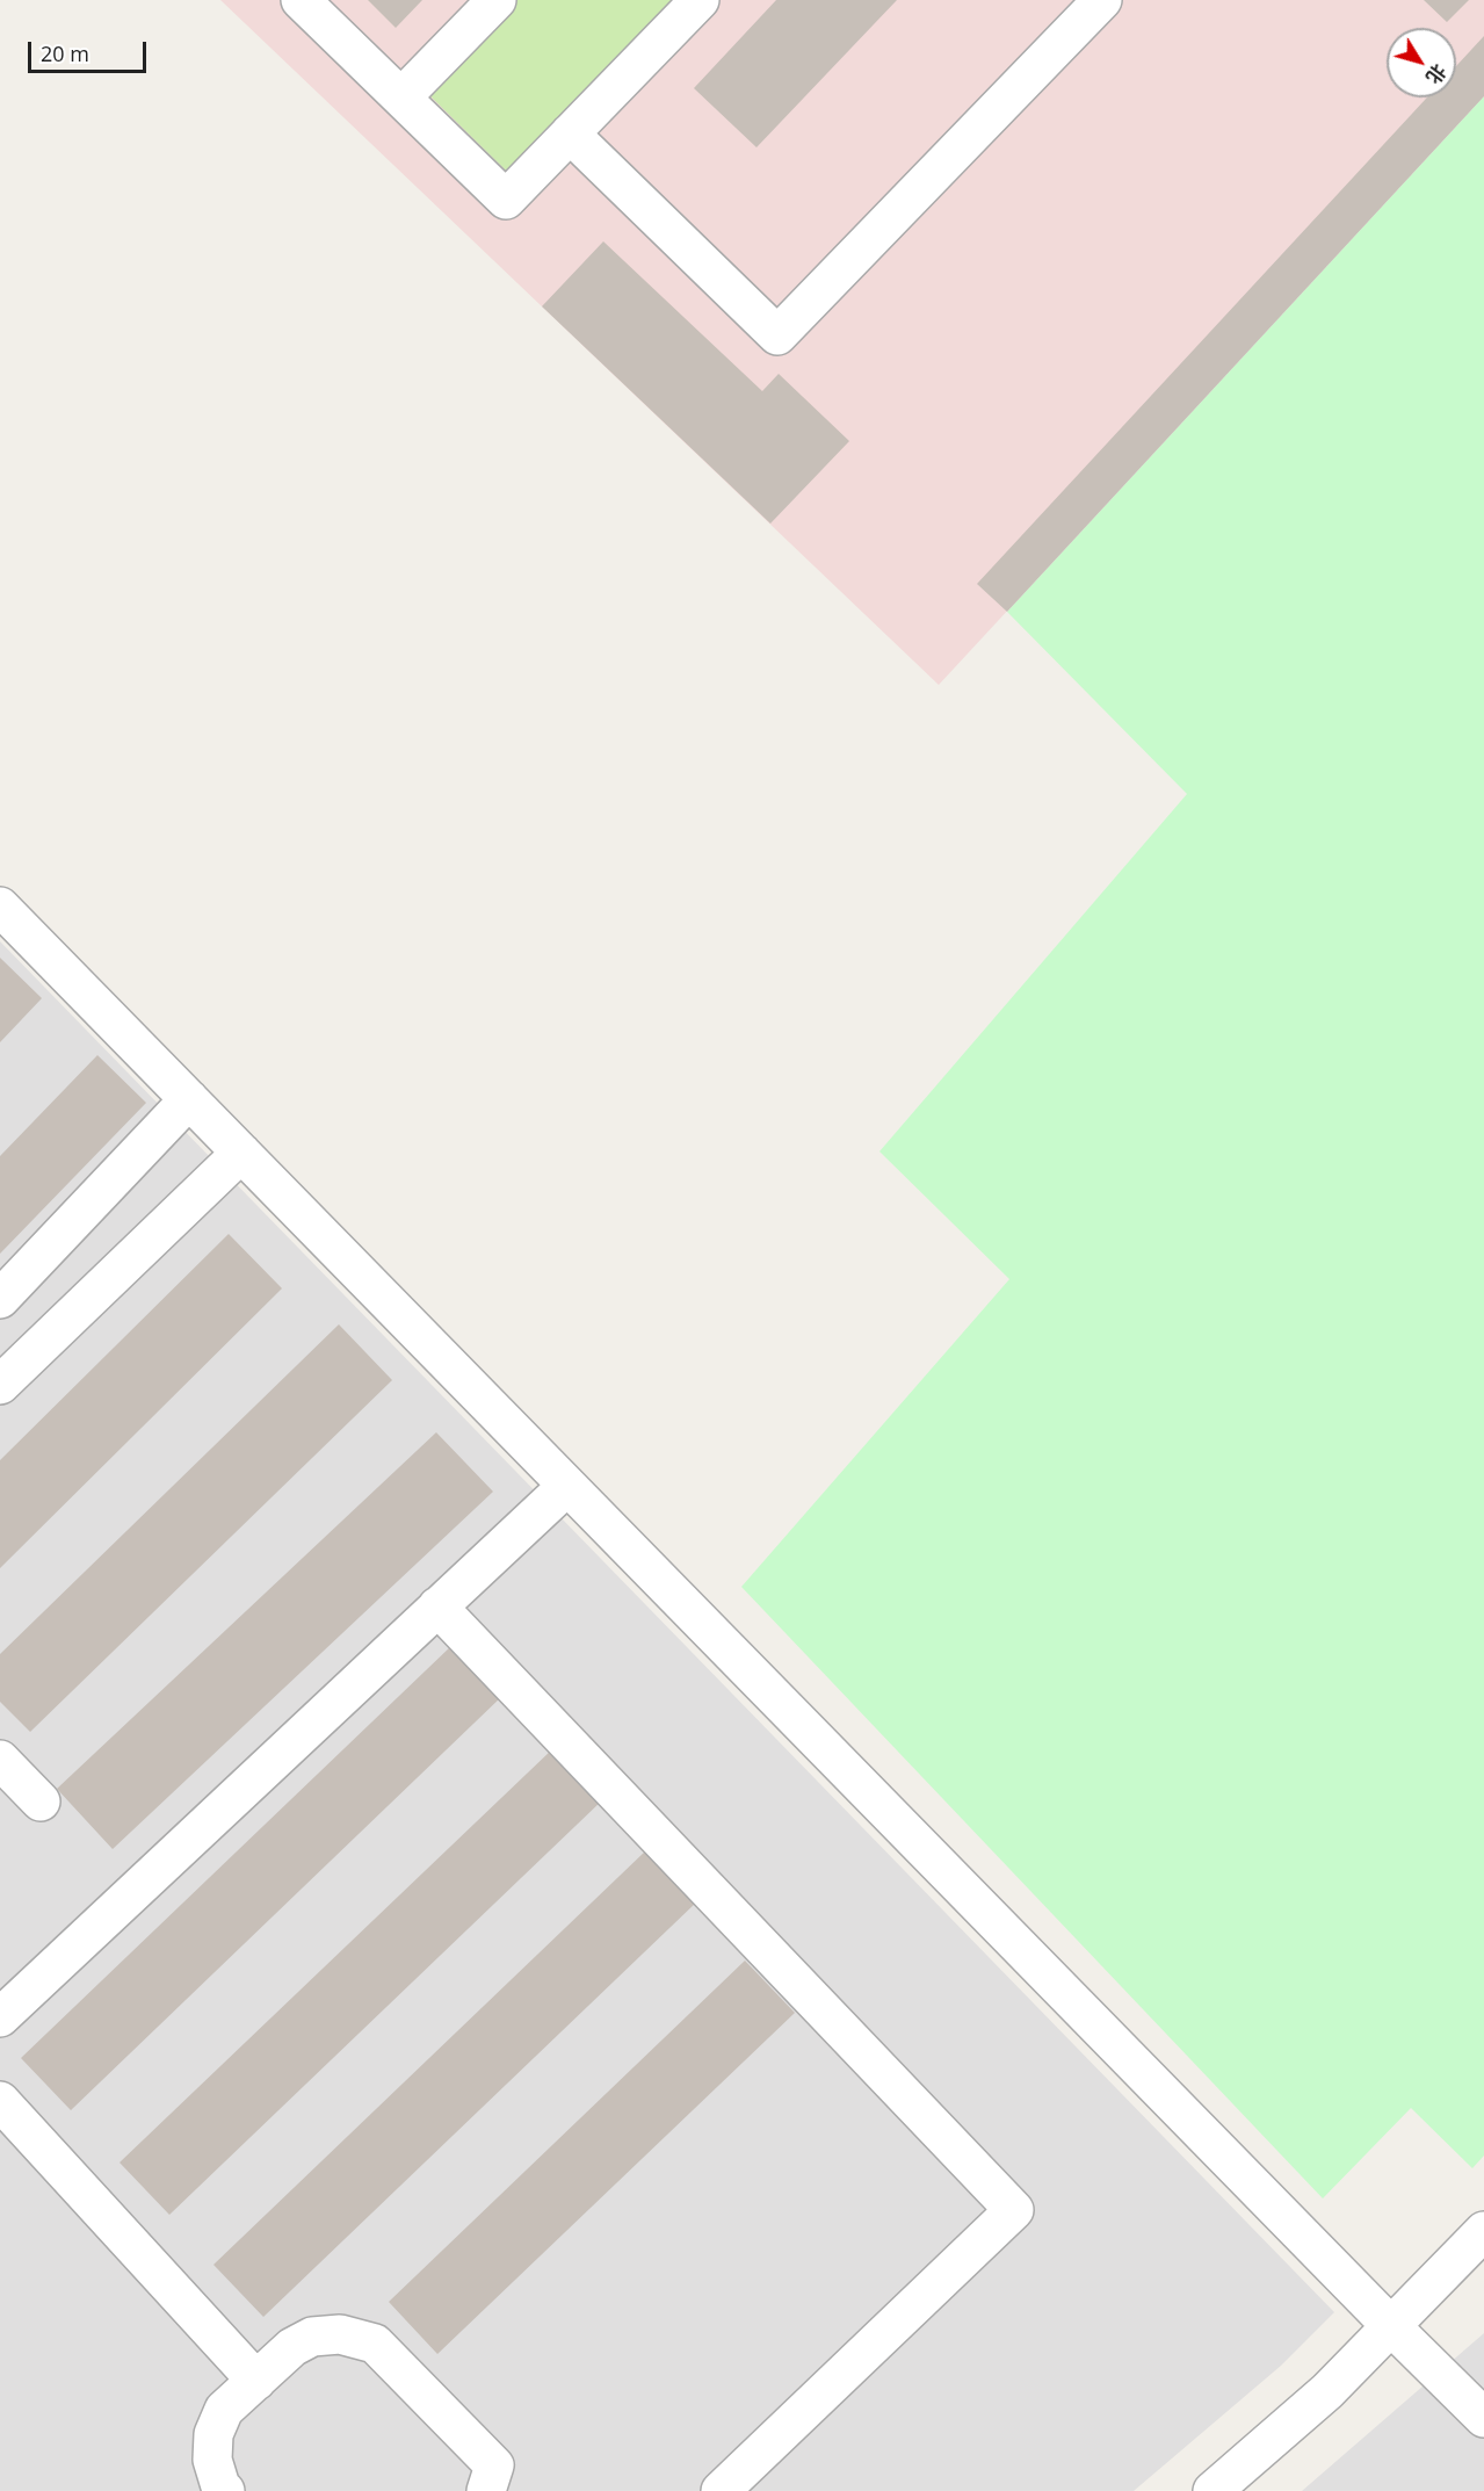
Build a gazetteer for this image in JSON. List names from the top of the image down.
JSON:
{
  "scale_bar": "20 m",
  "north": "bottom right"
}
